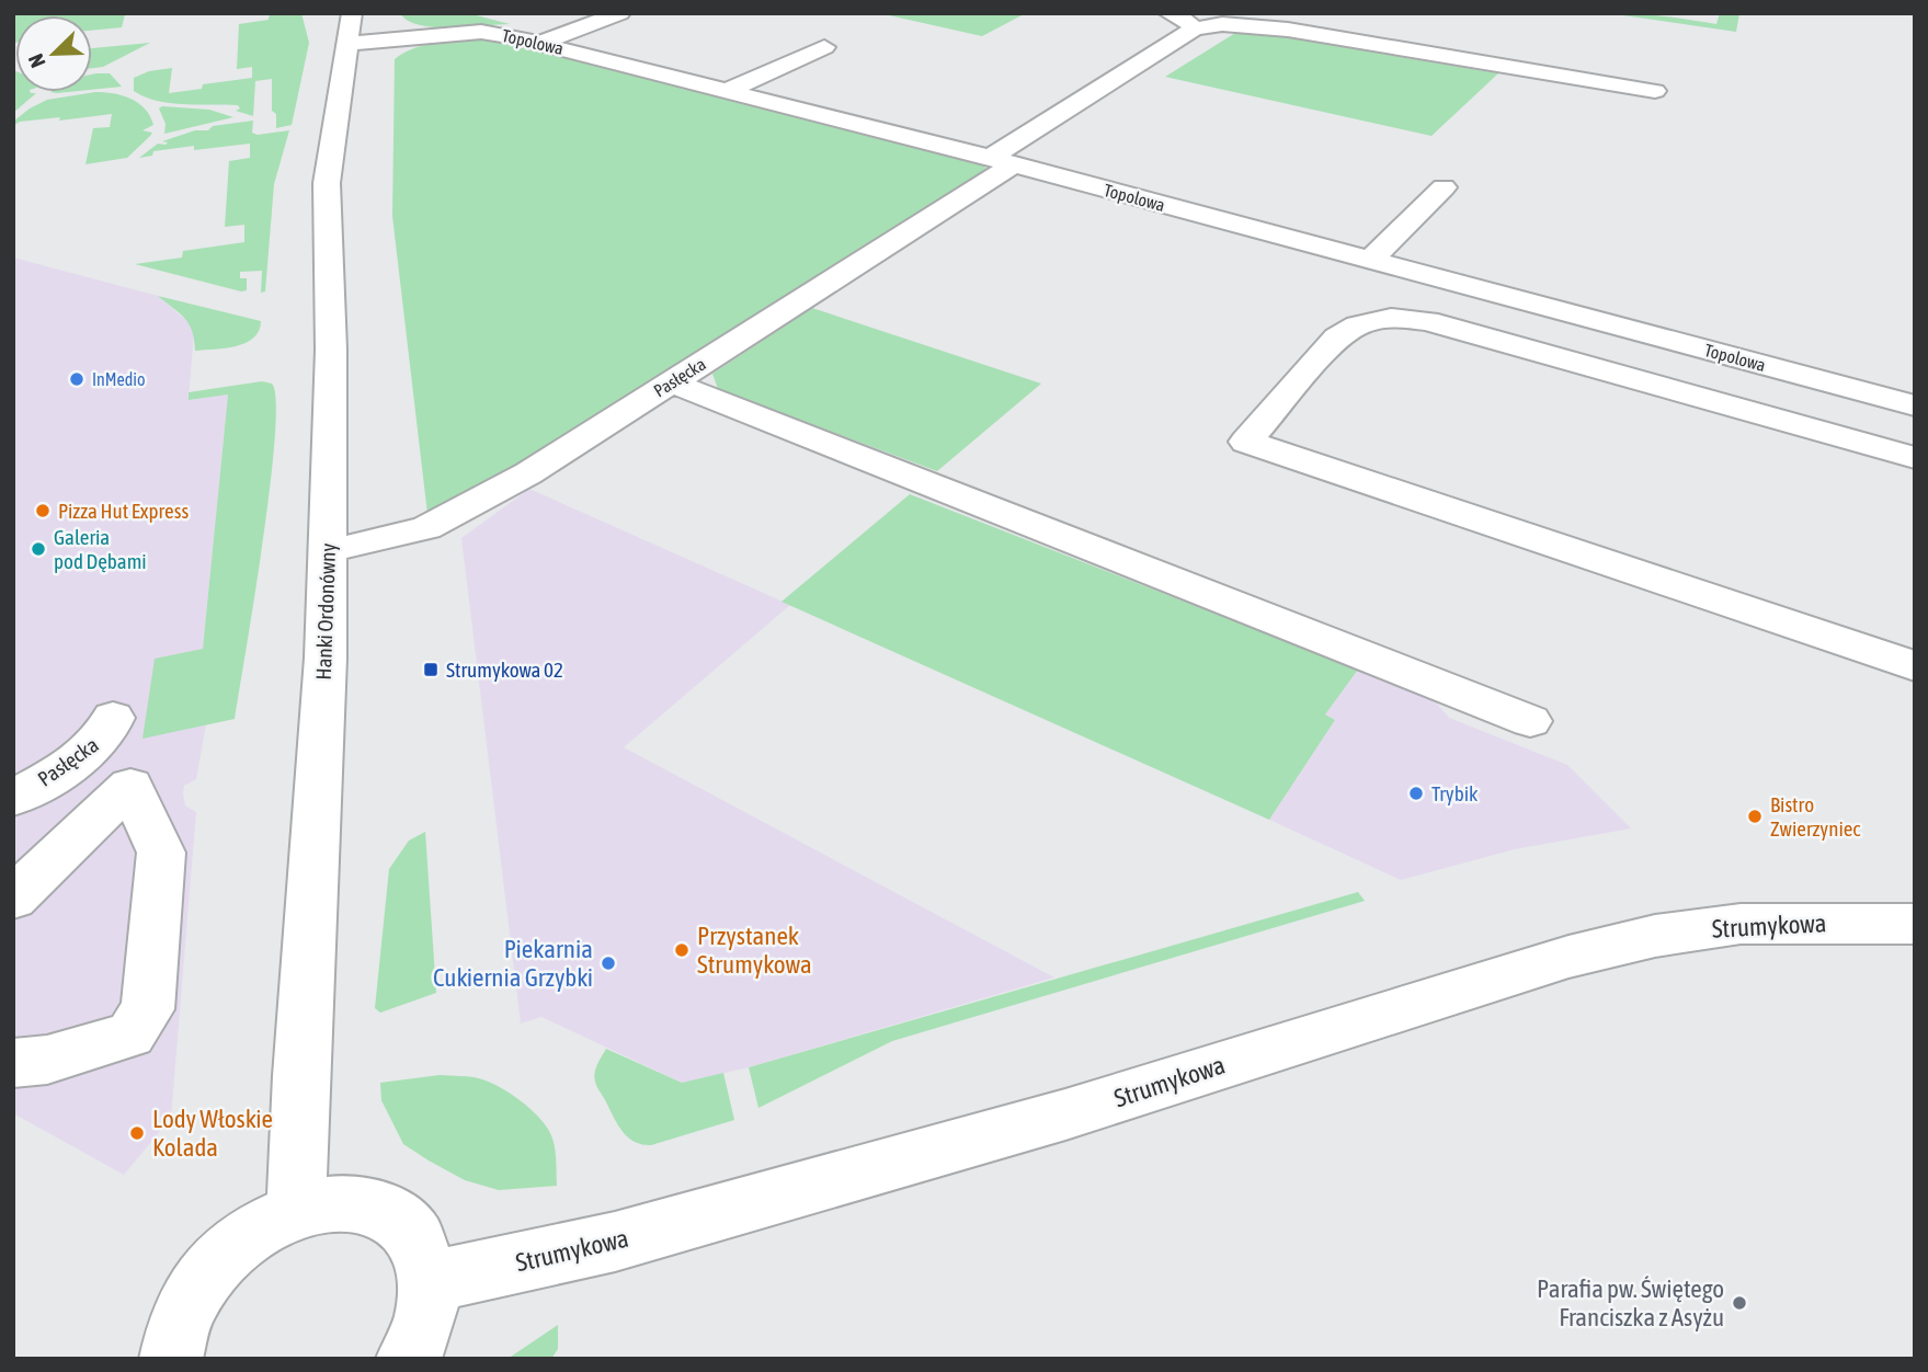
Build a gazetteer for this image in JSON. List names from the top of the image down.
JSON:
{
  "streets": {
    "street": [
      "Topolowa",
      "Pasłęcka",
      "Hanki Ordonówny",
      "Strumykowa"
    ]
  },
  "crossings": [
    ["Topolowa", "Pasłęcka"],
    ["Topolowa", "Hanki Ordonówny"],
    ["Pasłęcka", "Hanki Ordonówny"]
  ],
  "places": {
    "other": [
      "InMedio",
      "Pizza Hut Express",
      "Galeria pod Dębami",
      "Trybik",
      "Bistro Zwierzyniec",
      "Przystanek Strumykowa",
      "Piekarnia Cukiernia Grzybki",
      "Lody Włoskie Kolada",
      "Parafia pw. Świętego Franciszka z Asyżu"
    ],
    "transit": ["Strumykowa 02"]
  },
  "north": "bottom left"
}
